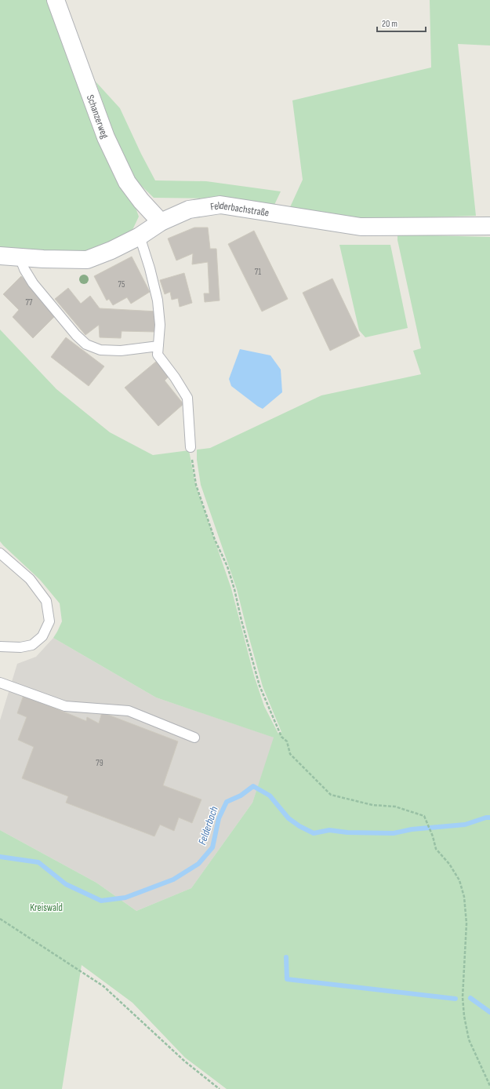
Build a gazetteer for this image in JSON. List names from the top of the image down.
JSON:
{
  "streets": {
    "street": ["Schanzerweg", "Felderbachstraße"]
  },
  "crossings": [
    ["Schanzerweg", "Felderbachstraße"]
  ],
  "water": ["Felderbach"],
  "parks": ["Kreiswald"],
  "house_numbers": [
    "71",
    "75",
    "77",
    "79"
  ],
  "scale_bar": "20 m"
}
